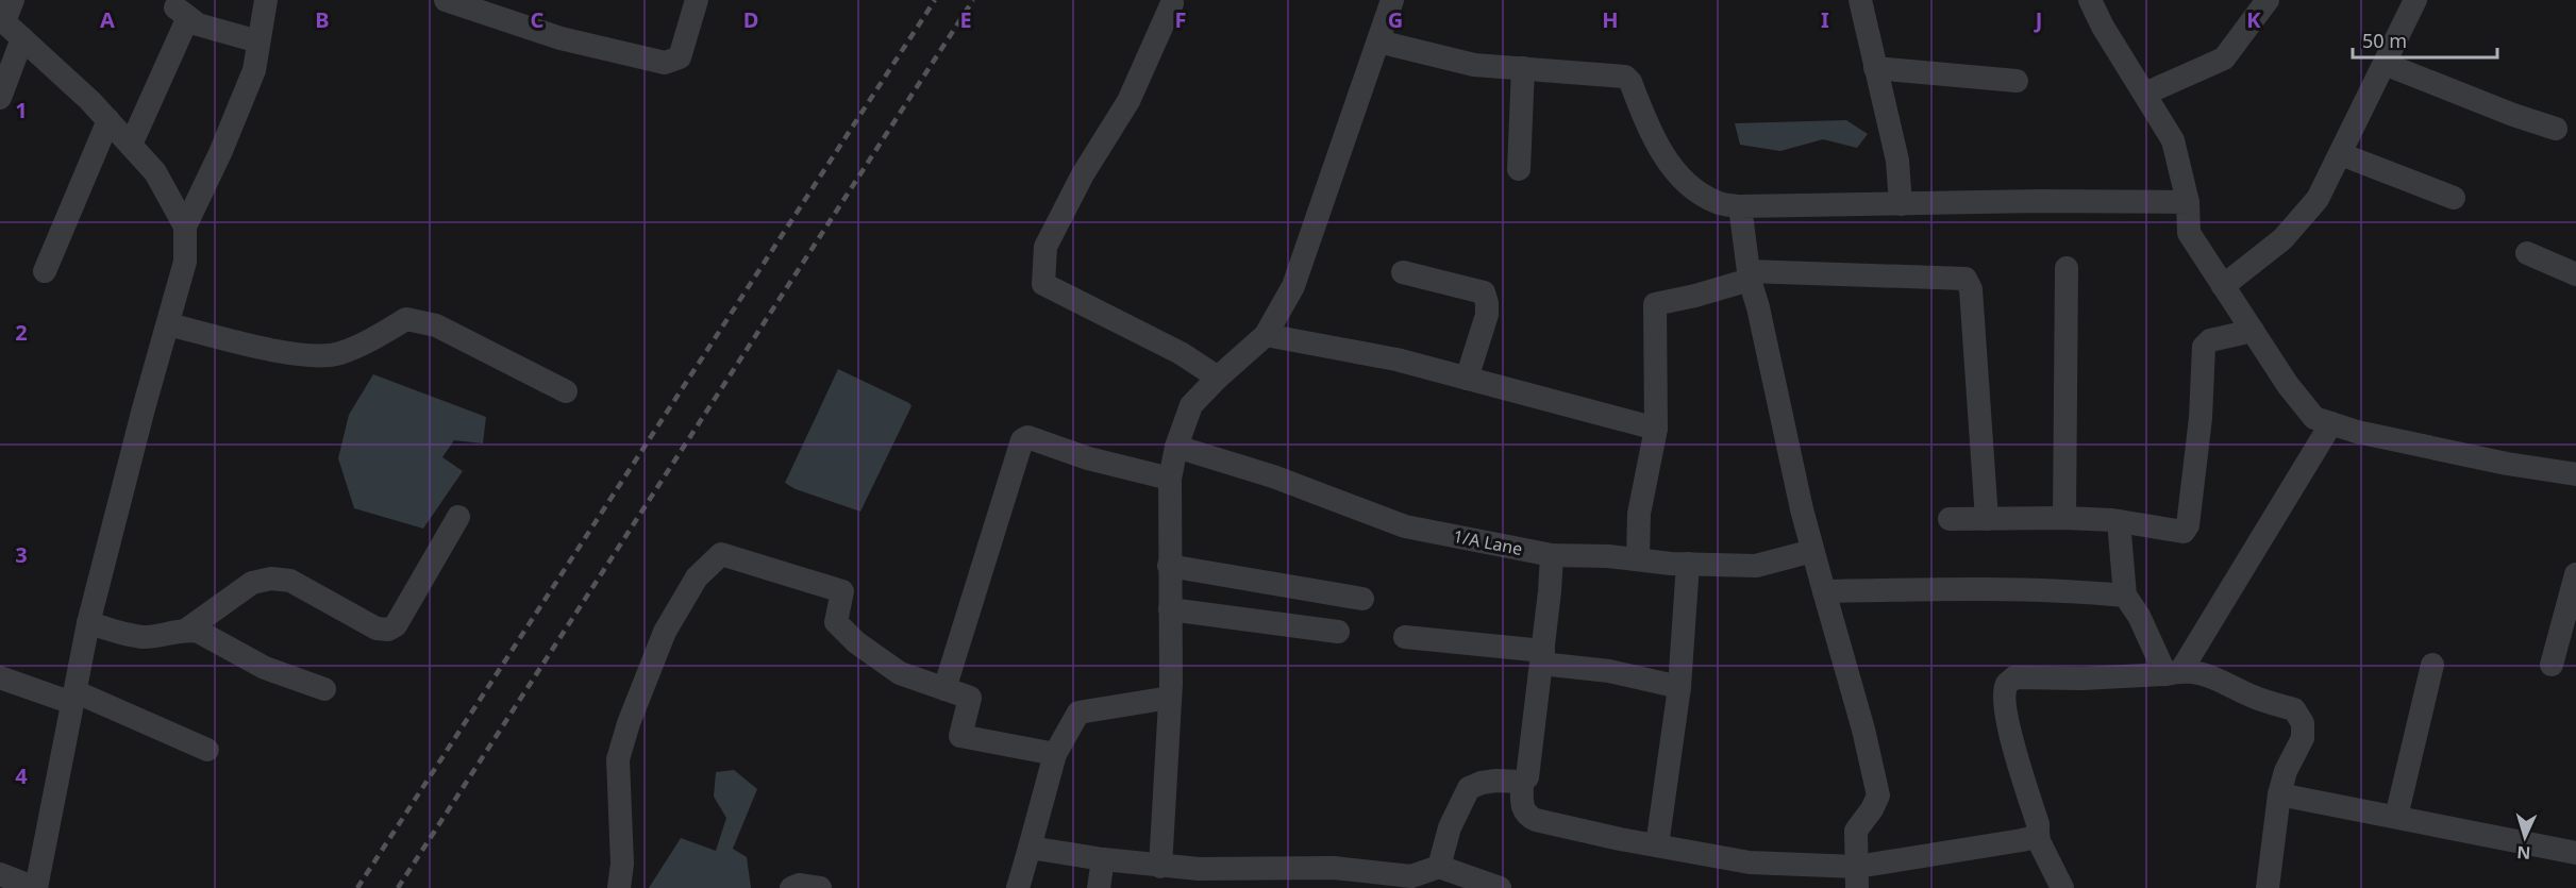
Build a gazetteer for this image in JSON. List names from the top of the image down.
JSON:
{
  "streets": {
    "street": ["1/A Lane"]
  },
  "scale_bar": "50 m",
  "north": "bottom",
  "grid": {
    "columns": [
      "A",
      "B",
      "C",
      "D",
      "E",
      "F",
      "G",
      "H",
      "I",
      "J",
      "K"
    ],
    "rows": [
      "1",
      "2",
      "3",
      "4"
    ]
  }
}
